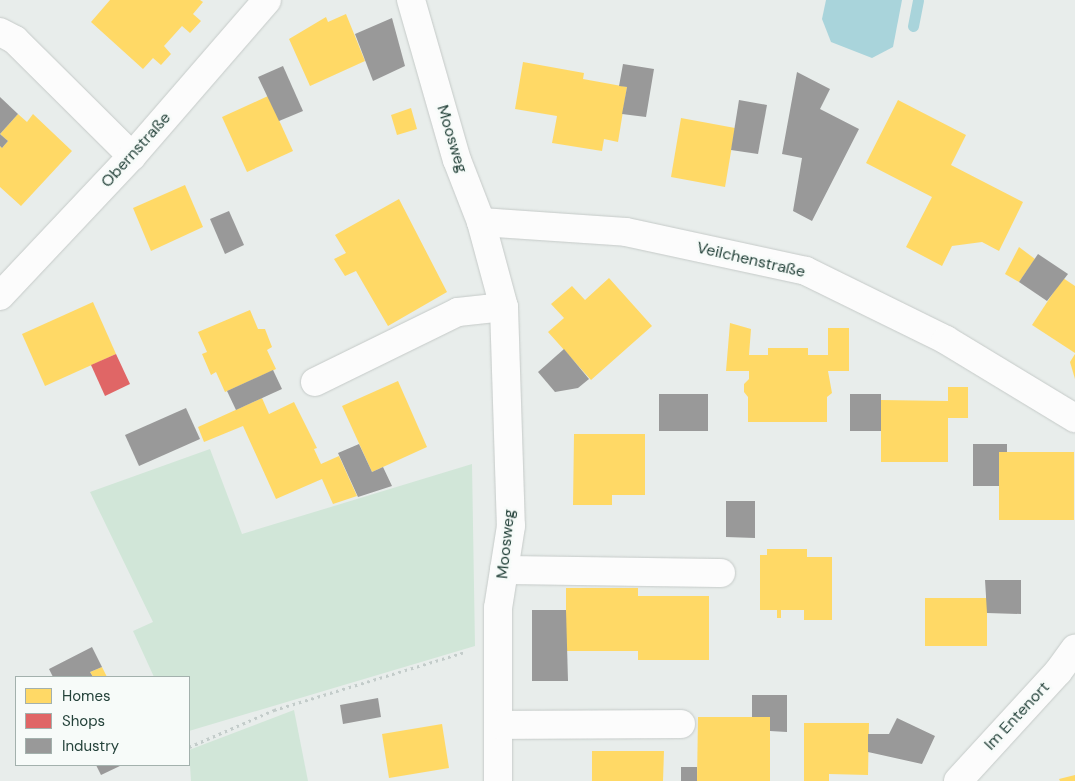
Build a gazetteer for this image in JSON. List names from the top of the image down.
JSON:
{
  "streets": {
    "street": [
      "Moosweg",
      "Obernstraße",
      "Veilchenstraße",
      "Im Entenort"
    ]
  },
  "crossings": [
    ["Moosweg", "Veilchenstraße"]
  ],
  "legend": ["Homes", "Shops", "Industry"]
}
